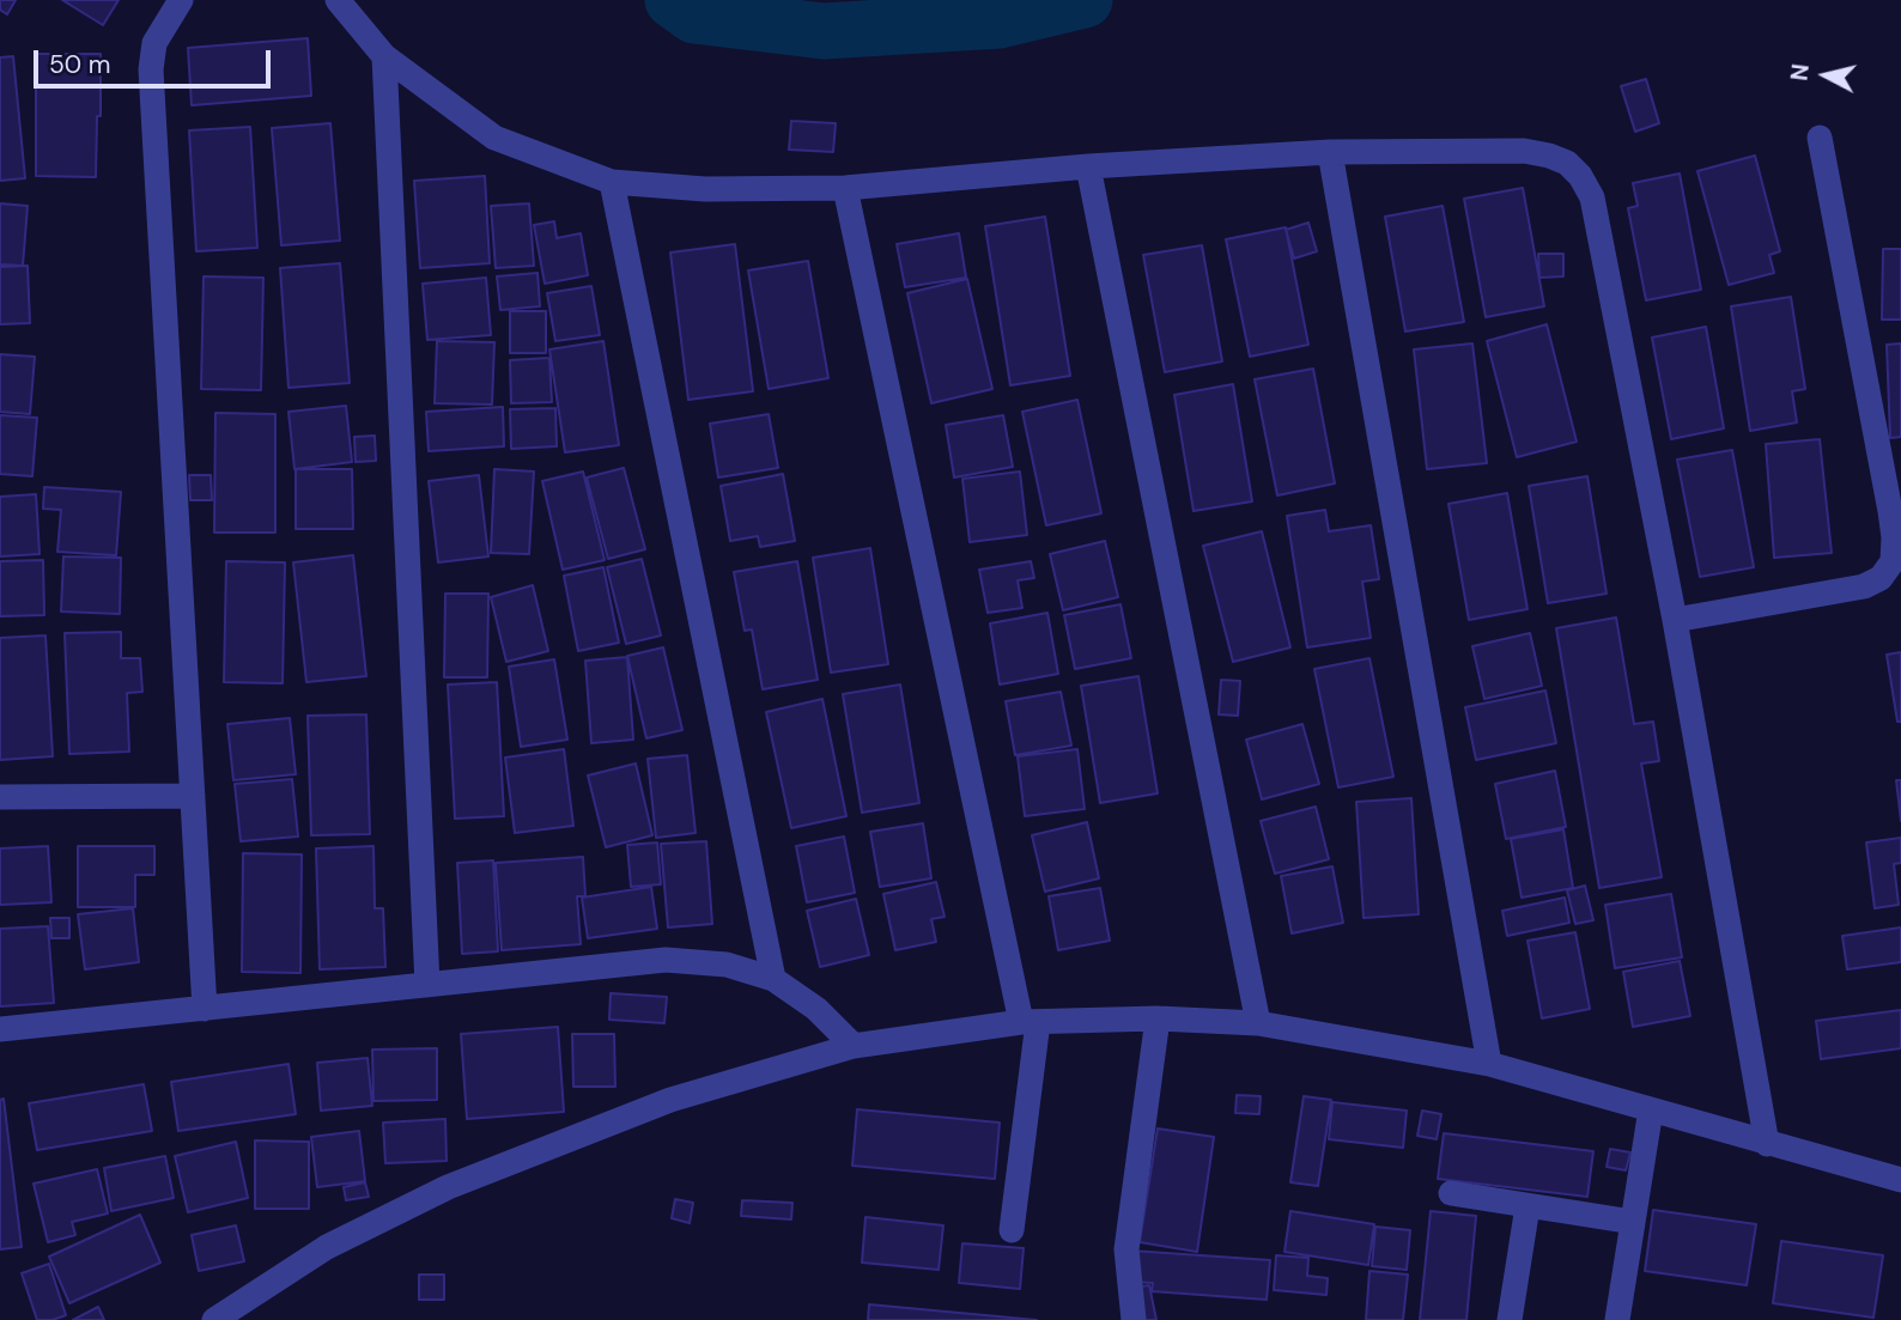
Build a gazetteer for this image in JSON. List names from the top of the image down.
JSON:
{
  "scale_bar": "50 m",
  "north": "left"
}
